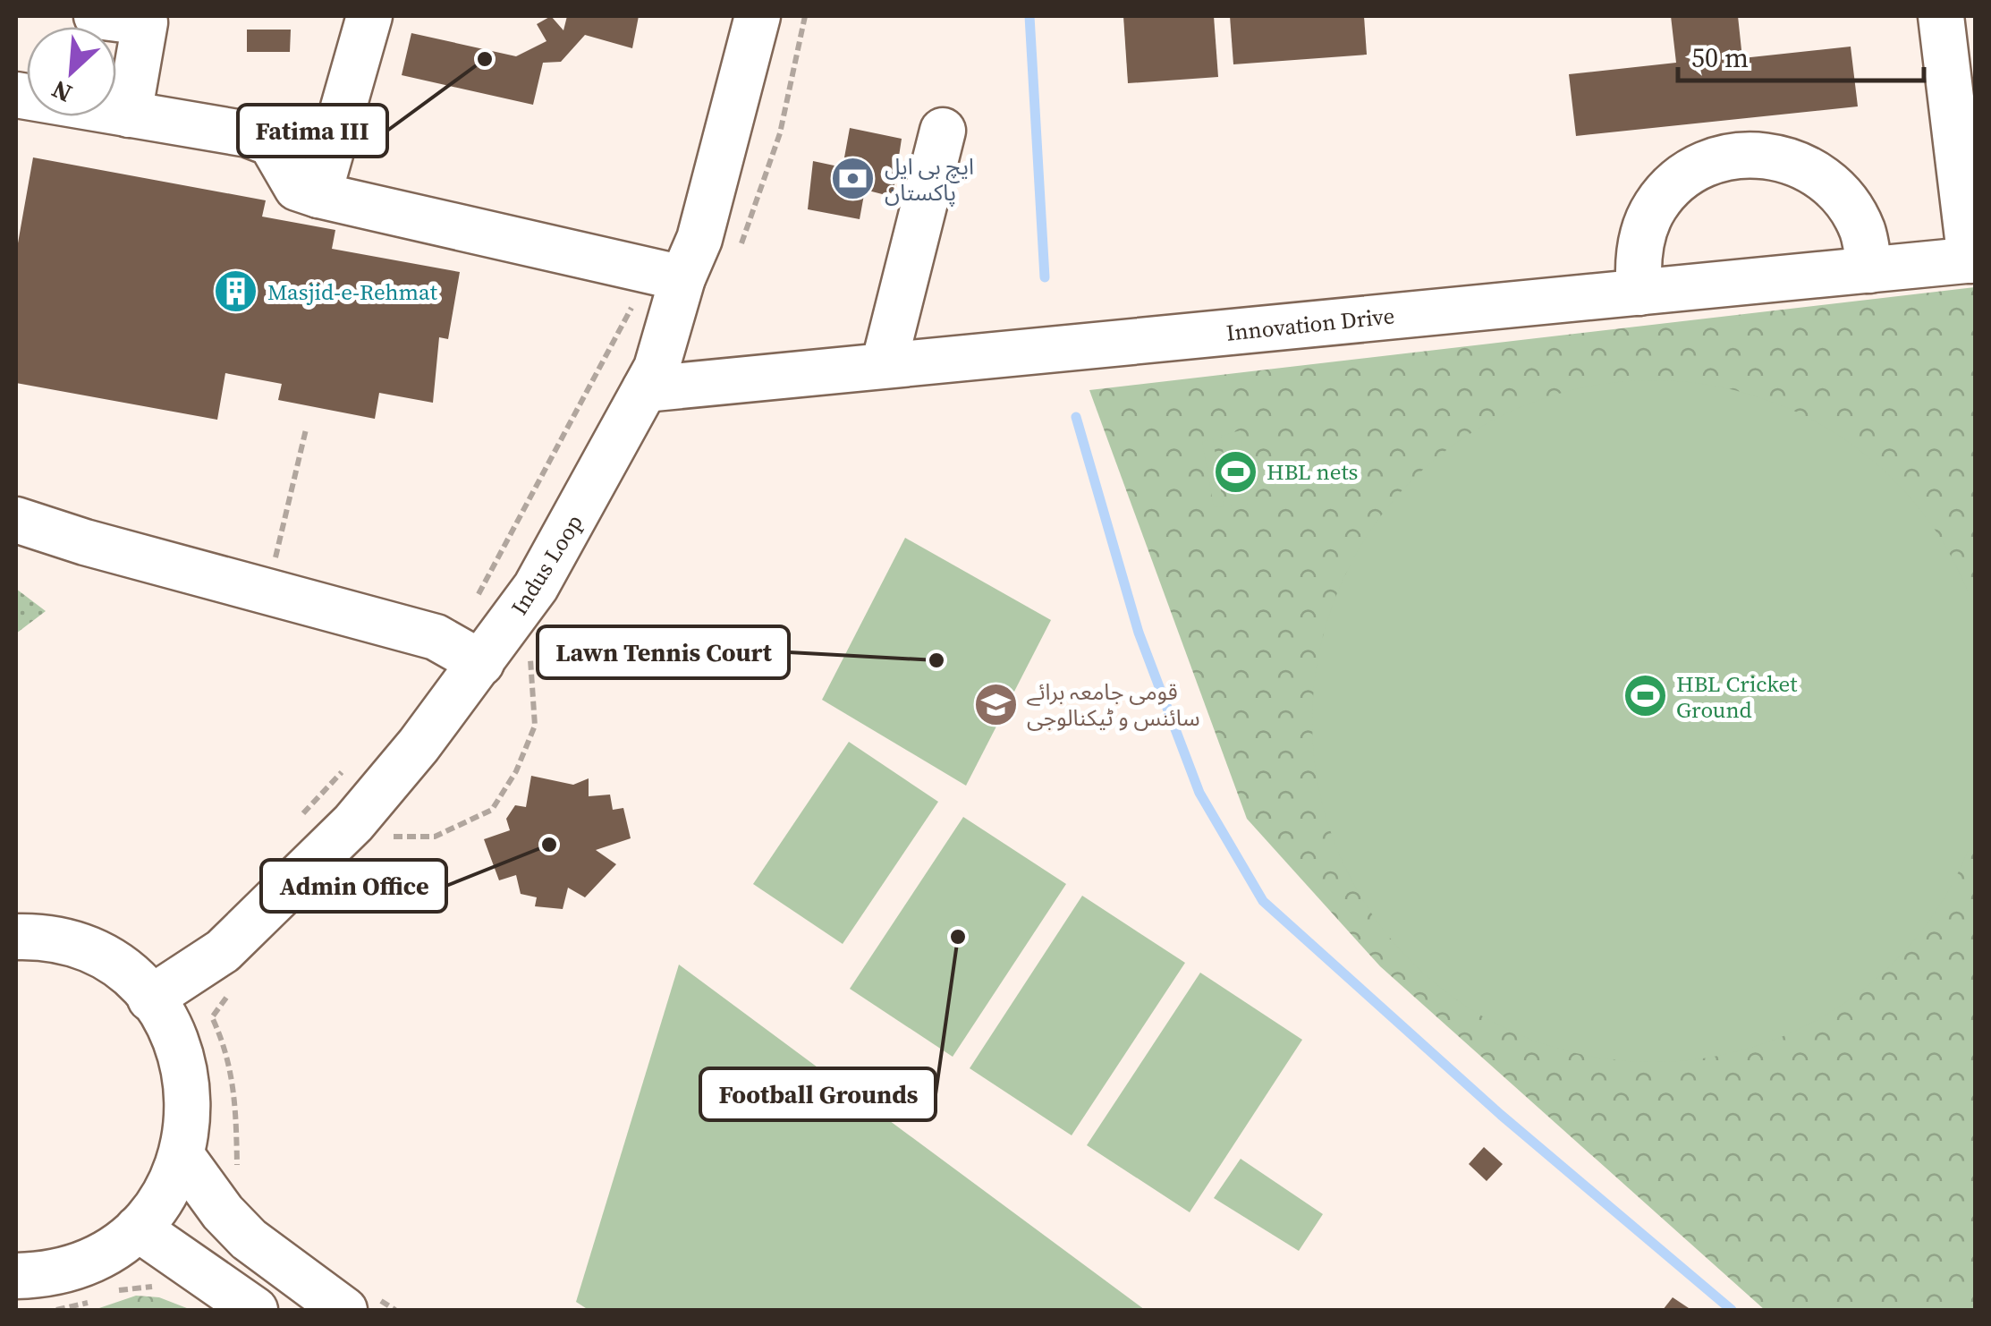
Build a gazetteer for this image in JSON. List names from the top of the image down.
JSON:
{
  "streets": {
    "street": ["Innovation Drive", "Indus Loop"]
  },
  "crossings": [
    ["Innovation Drive", "Indus Loop"]
  ],
  "places": {
    "other": [
      "Fatima III",
      "Lawn Tennis Court",
      "Admin Office",
      "Football Grounds"
    ],
    "bank": ["ایچ بی ایل پاکستان"],
    "building": ["Masjid-e-Rehmat"],
    "sports": ["HBL nets", "HBL Cricket Ground"],
    "school or university": ["قومی جامعہ برائے سائنس و ٹیکنالوجی"]
  },
  "scale_bar": "50 m",
  "north": "bottom left"
}
